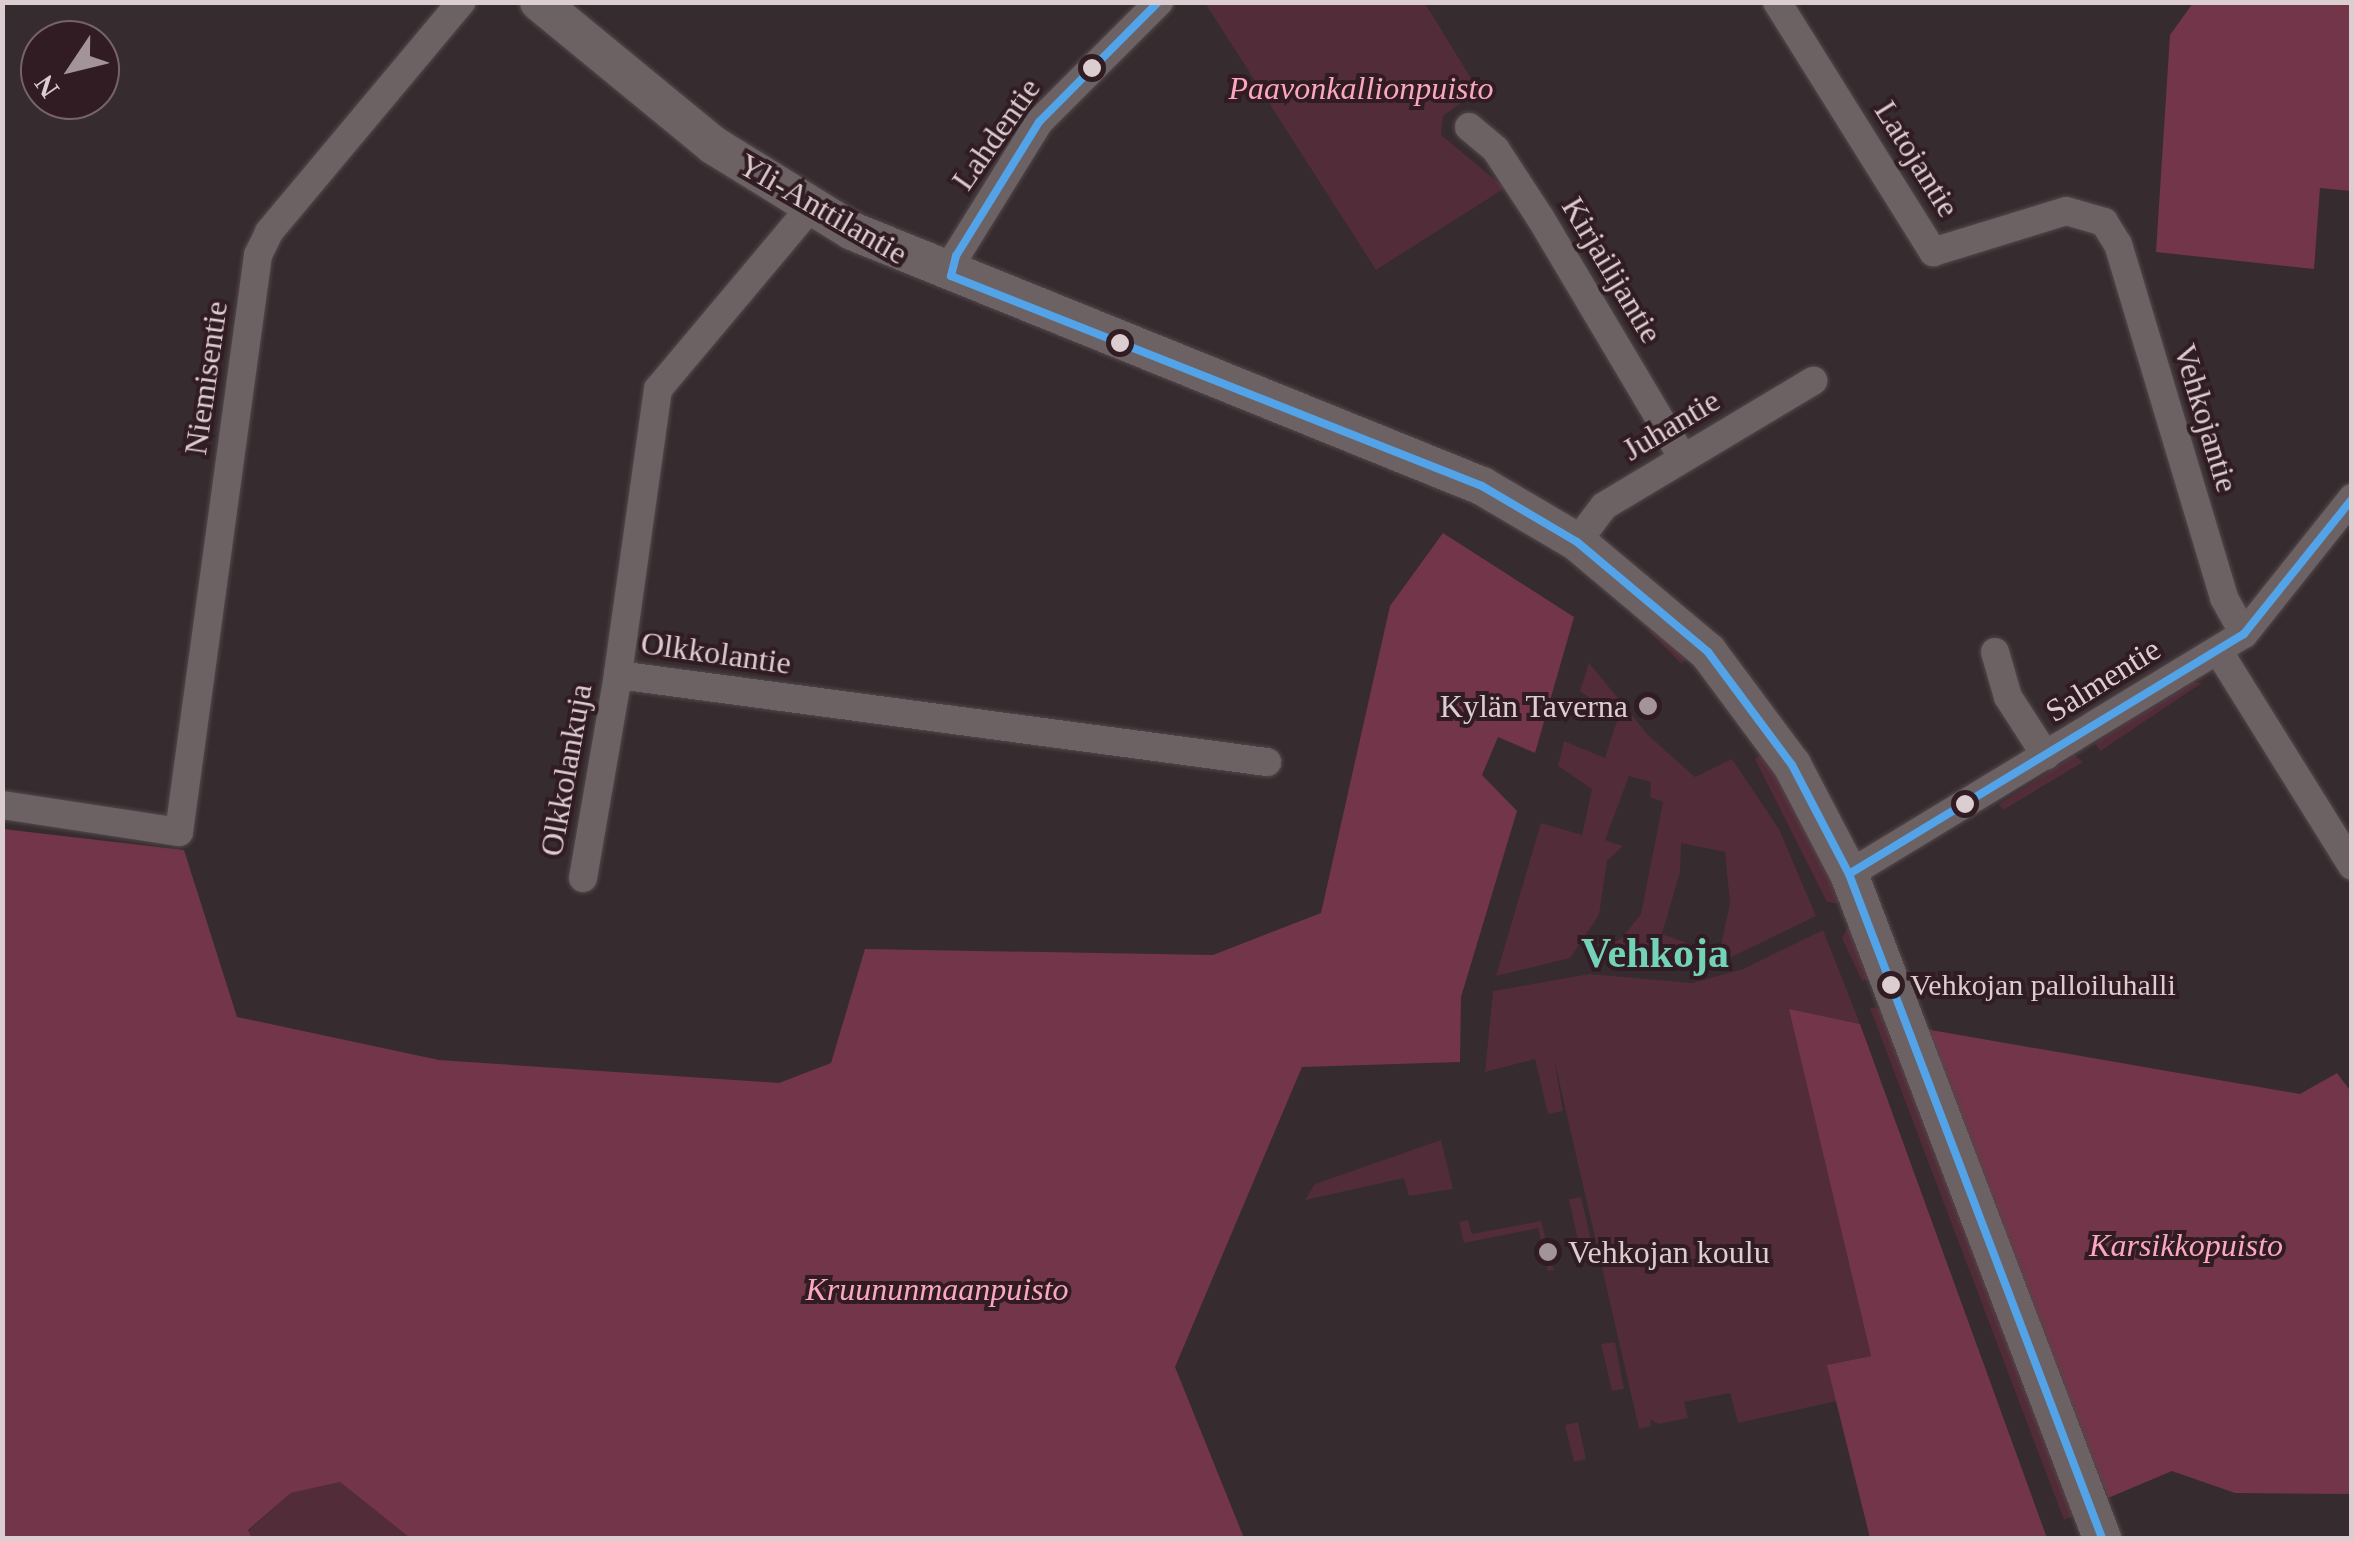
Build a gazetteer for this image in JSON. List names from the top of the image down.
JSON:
{
  "streets": {
    "street": [
      "Lahdentie",
      "Latojantie",
      "Yli-Anttilantie",
      "Kirjailijantie",
      "Niemisentie",
      "Vehkojantie",
      "Juhantie",
      "Olkkolantie",
      "Salmentie",
      "Olkkolankuja"
    ]
  },
  "crossings": [
    ["Lahdentie", "Yli-Anttilantie"],
    ["Latojantie", "Vehkojantie"],
    ["Yli-Anttilantie", "Juhantie"],
    ["Yli-Anttilantie", "Olkkolantie"],
    ["Yli-Anttilantie", "Salmentie"],
    ["Kirjailijantie", "Juhantie"],
    ["Vehkojantie", "Salmentie"],
    ["Olkkolantie", "Olkkolankuja"]
  ],
  "districts": ["Vehkoja"],
  "parks": ["Paavonkallionpuisto", "Karsikkopuisto", "Kruununmaanpuisto"],
  "places": ["Kylän Taverna", "Vehkojan palloiluhalli", "Vehkojan koulu"],
  "north": "bottom left"
}
